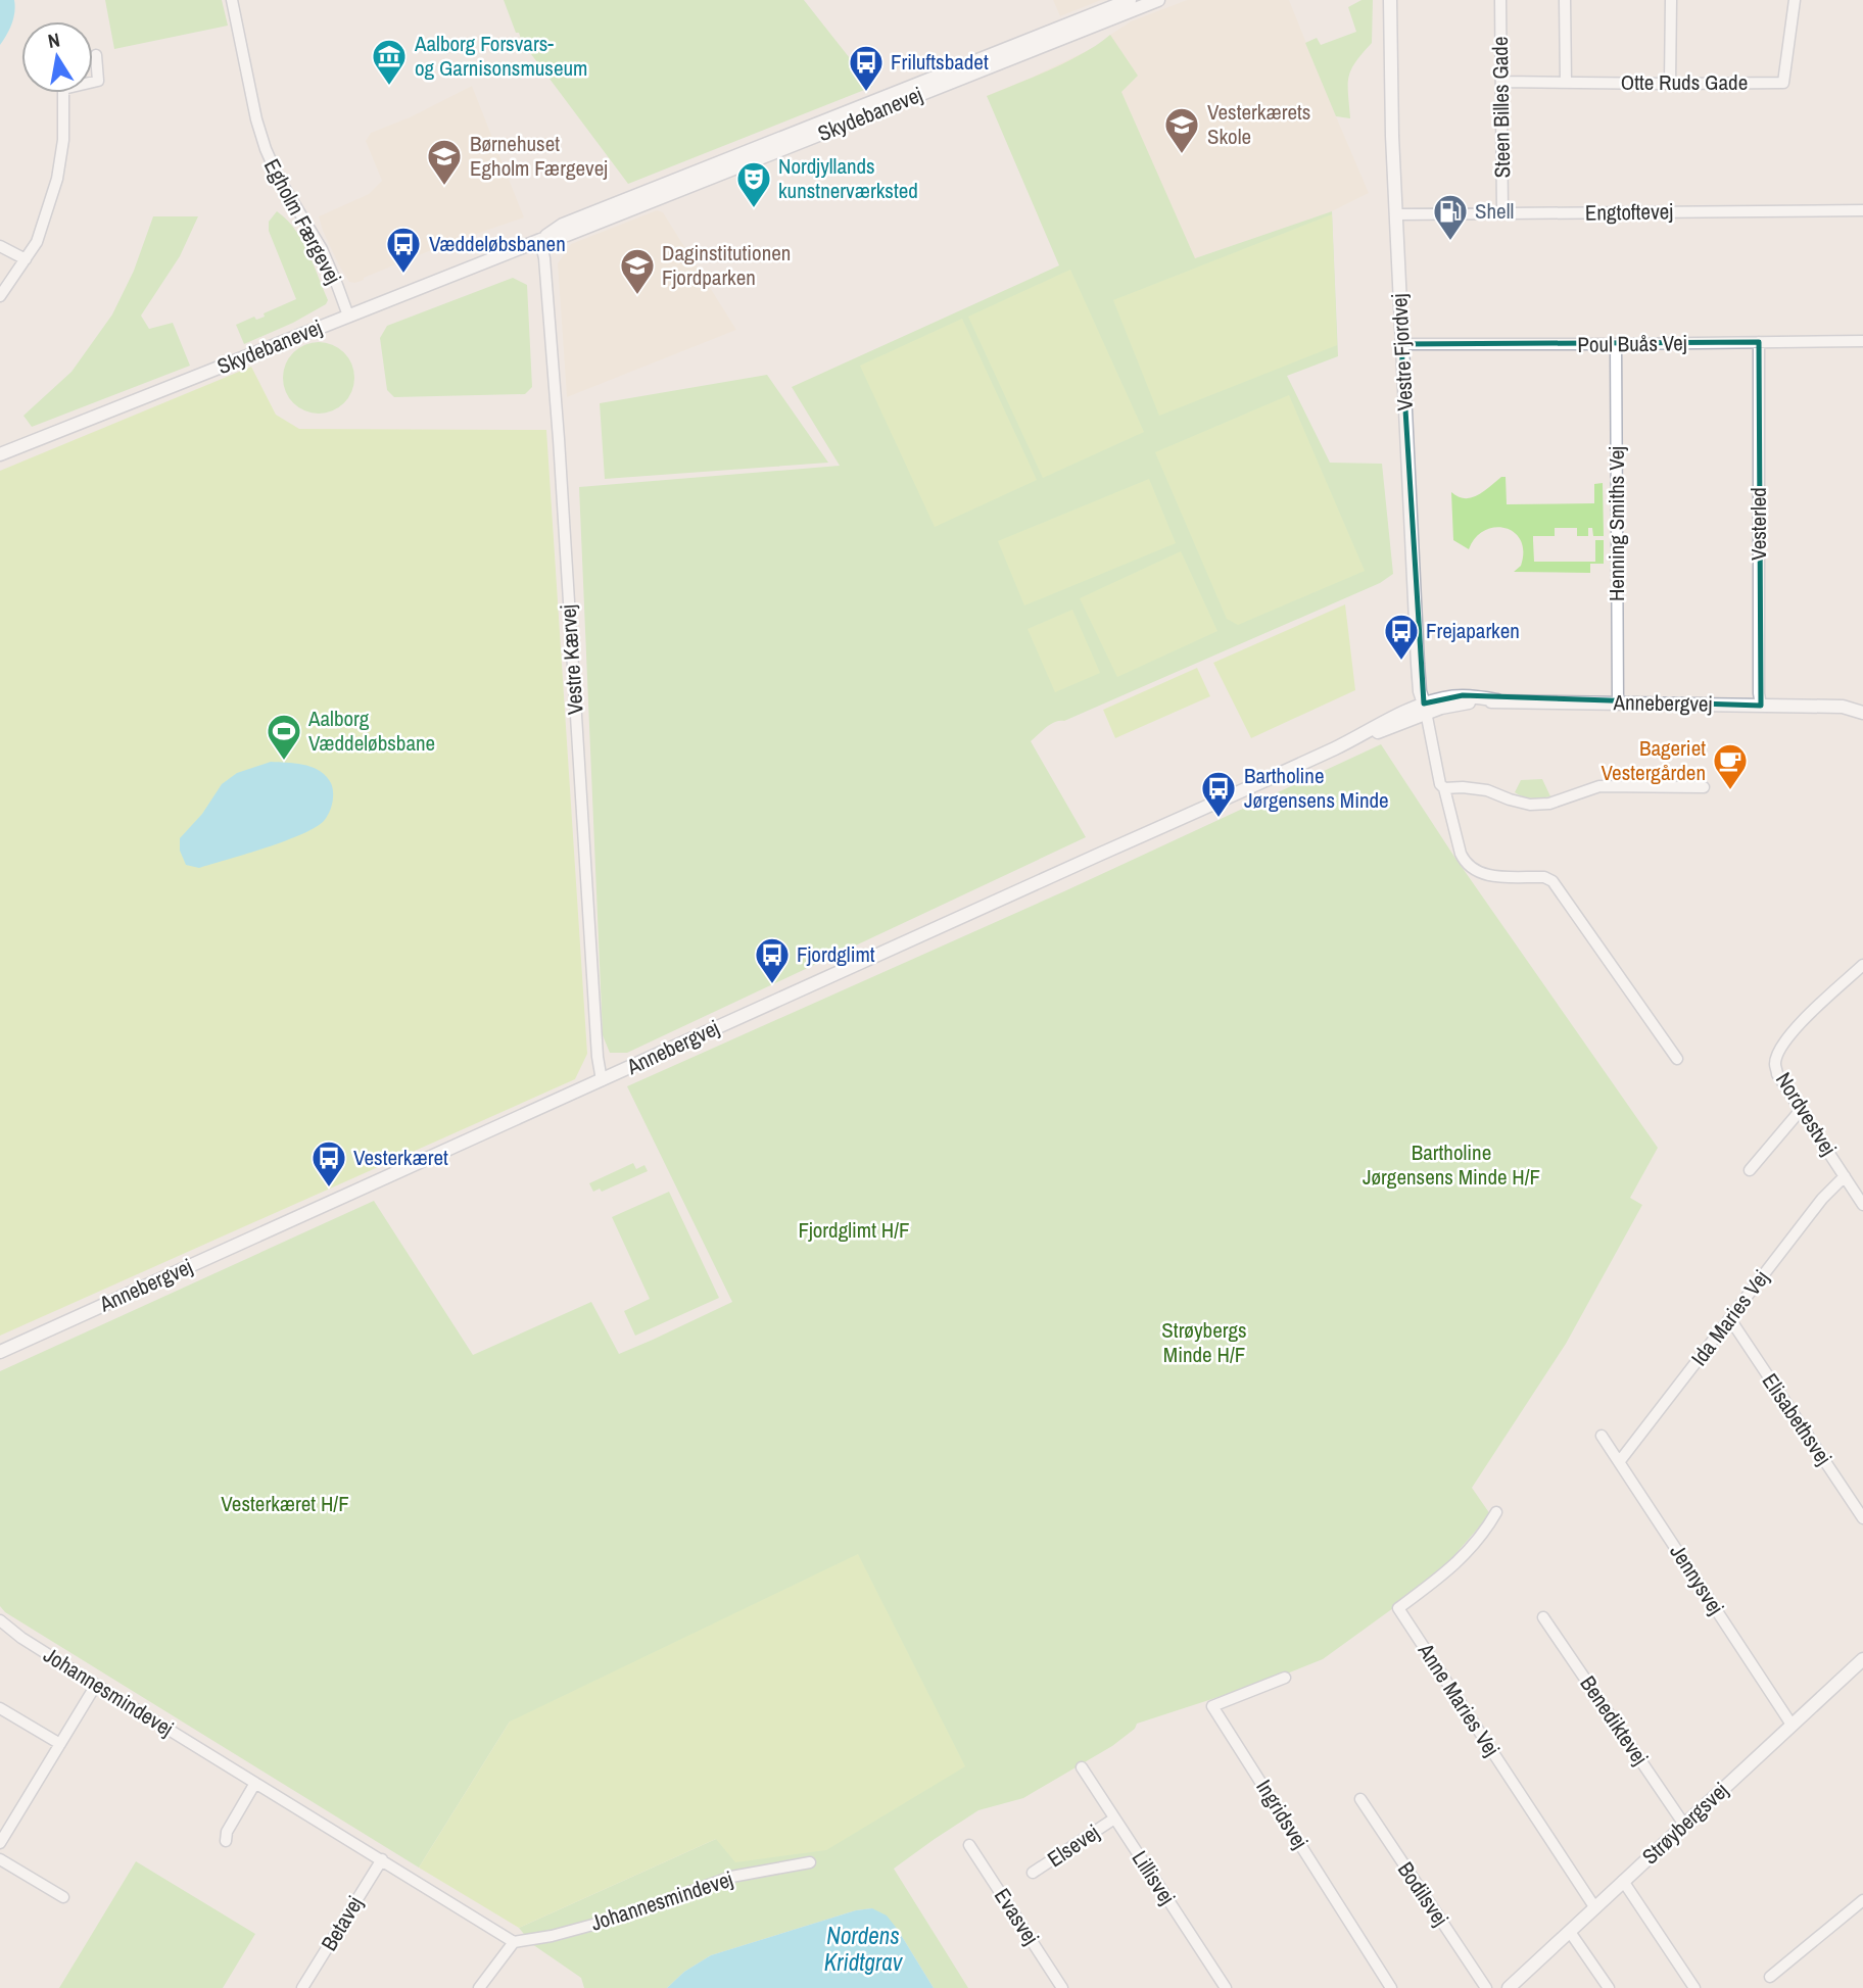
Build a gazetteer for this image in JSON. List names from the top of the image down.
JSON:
{
  "streets": {
    "street": [
      "Otte Ruds Gade",
      "Steen Billes Gade",
      "Skydebanevej",
      "Engtoftevej",
      "Egholm Færgevej",
      "Poul Buås Vej",
      "Vestre Fjordvej",
      "Henning Smiths Vej",
      "Vesterled",
      "Vestre Kærvej",
      "Annebergvej",
      "Nordvestvej",
      "Ida Maries Vej",
      "Elisabethsvej",
      "Jennysvej",
      "Johannesmindevej",
      "Anne Maries Vej",
      "Benediktevej",
      "Ingridsvej",
      "Strøybergsvej",
      "Elsevej",
      "Lillisvej",
      "Bodilsvej",
      "Evasvej",
      "Betavej"
    ]
  },
  "crossings": [
    ["Otte Ruds Gade", "Steen Billes Gade"],
    ["Steen Billes Gade", "Engtoftevej"],
    ["Skydebanevej", "Egholm Færgevej"],
    ["Skydebanevej", "Vestre Kærvej"],
    ["Engtoftevej", "Vestre Fjordvej"],
    ["Poul Buås Vej", "Vestre Fjordvej"],
    ["Poul Buås Vej", "Henning Smiths Vej"],
    ["Poul Buås Vej", "Vesterled"],
    ["Vestre Fjordvej", "Annebergvej"],
    ["Henning Smiths Vej", "Annebergvej"],
    ["Vesterled", "Annebergvej"],
    ["Vestre Kærvej", "Annebergvej"],
    ["Nordvestvej", "Ida Maries Vej"],
    ["Ida Maries Vej", "Elisabethsvej"],
    ["Ida Maries Vej", "Jennysvej"],
    ["Jennysvej", "Strøybergsvej"],
    ["Johannesmindevej", "Betavej"],
    ["Anne Maries Vej", "Strøybergsvej"],
    ["Benediktevej", "Strøybergsvej"],
    ["Elsevej", "Lillisvej"]
  ],
  "water": ["Nordens Kridtgrav"],
  "parks": [
    "Bartholine Jørgensens Minde H/F",
    "Fjordglimt H/F",
    "Strøybergs Minde H/F",
    "Vesterkæret H/F"
  ],
  "places": {
    "museum": ["Aalborg Forsvars- og Garnisonsmuseum"],
    "bus stop": [
      "Friluftsbadet",
      "Væddeløbsbanen",
      "Frejaparken",
      "Bartholine Jørgensens Minde",
      "Fjordglimt",
      "Vesterkæret"
    ],
    "school or university": ["Vesterkærets Skole", "Børnehuset Egholm Færgevej", "Daginstitutionen Fjordparken"],
    "theatre": ["Nordjyllands kunstnerværksted"],
    "fuel station": ["Shell"],
    "sports": ["Aalborg Væddeløbsbane"],
    "cafe": ["Bageriet Vestergården"]
  },
  "north": "top"
}
